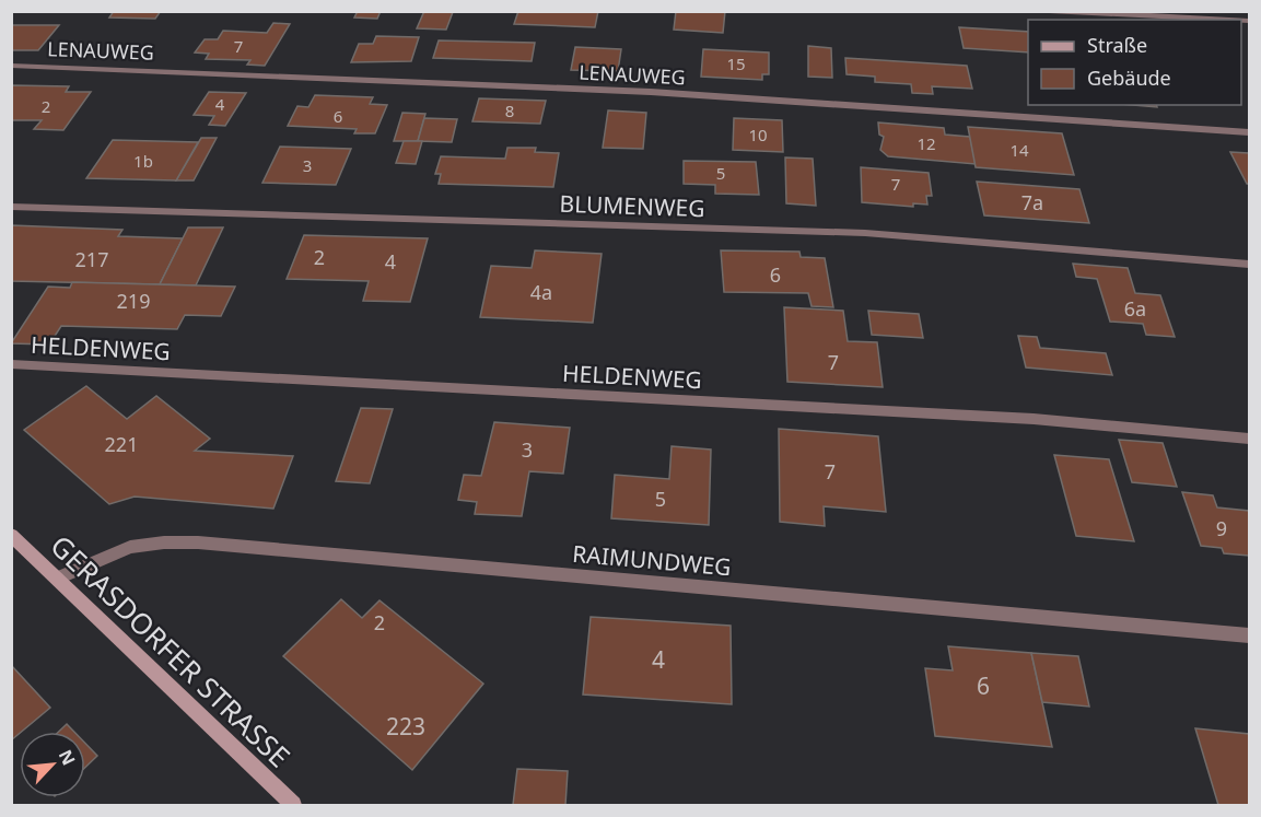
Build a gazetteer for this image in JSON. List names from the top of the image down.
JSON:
{
  "streets": {
    "main road": ["GERASDORFER STRASSE"],
    "street": [
      "LENAUWEG",
      "BLUMENWEG",
      "HELDENWEG",
      "RAIMUNDWEG"
    ]
  },
  "crossings": [
    ["RAIMUNDWEG", "GERASDORFER STRASSE"]
  ],
  "house_numbers": [
    "7",
    "15",
    "4",
    "2",
    "8",
    "6",
    "10",
    "12",
    "14",
    "1b",
    "3",
    "5",
    "7",
    "7a",
    "2",
    "217",
    "4",
    "6",
    "4a",
    "219",
    "6a",
    "7",
    "221",
    "3",
    "7",
    "5",
    "9",
    "2",
    "4",
    "6",
    "223"
  ],
  "legend": ["Straße", "Gebäude"],
  "north": "top right"
}
